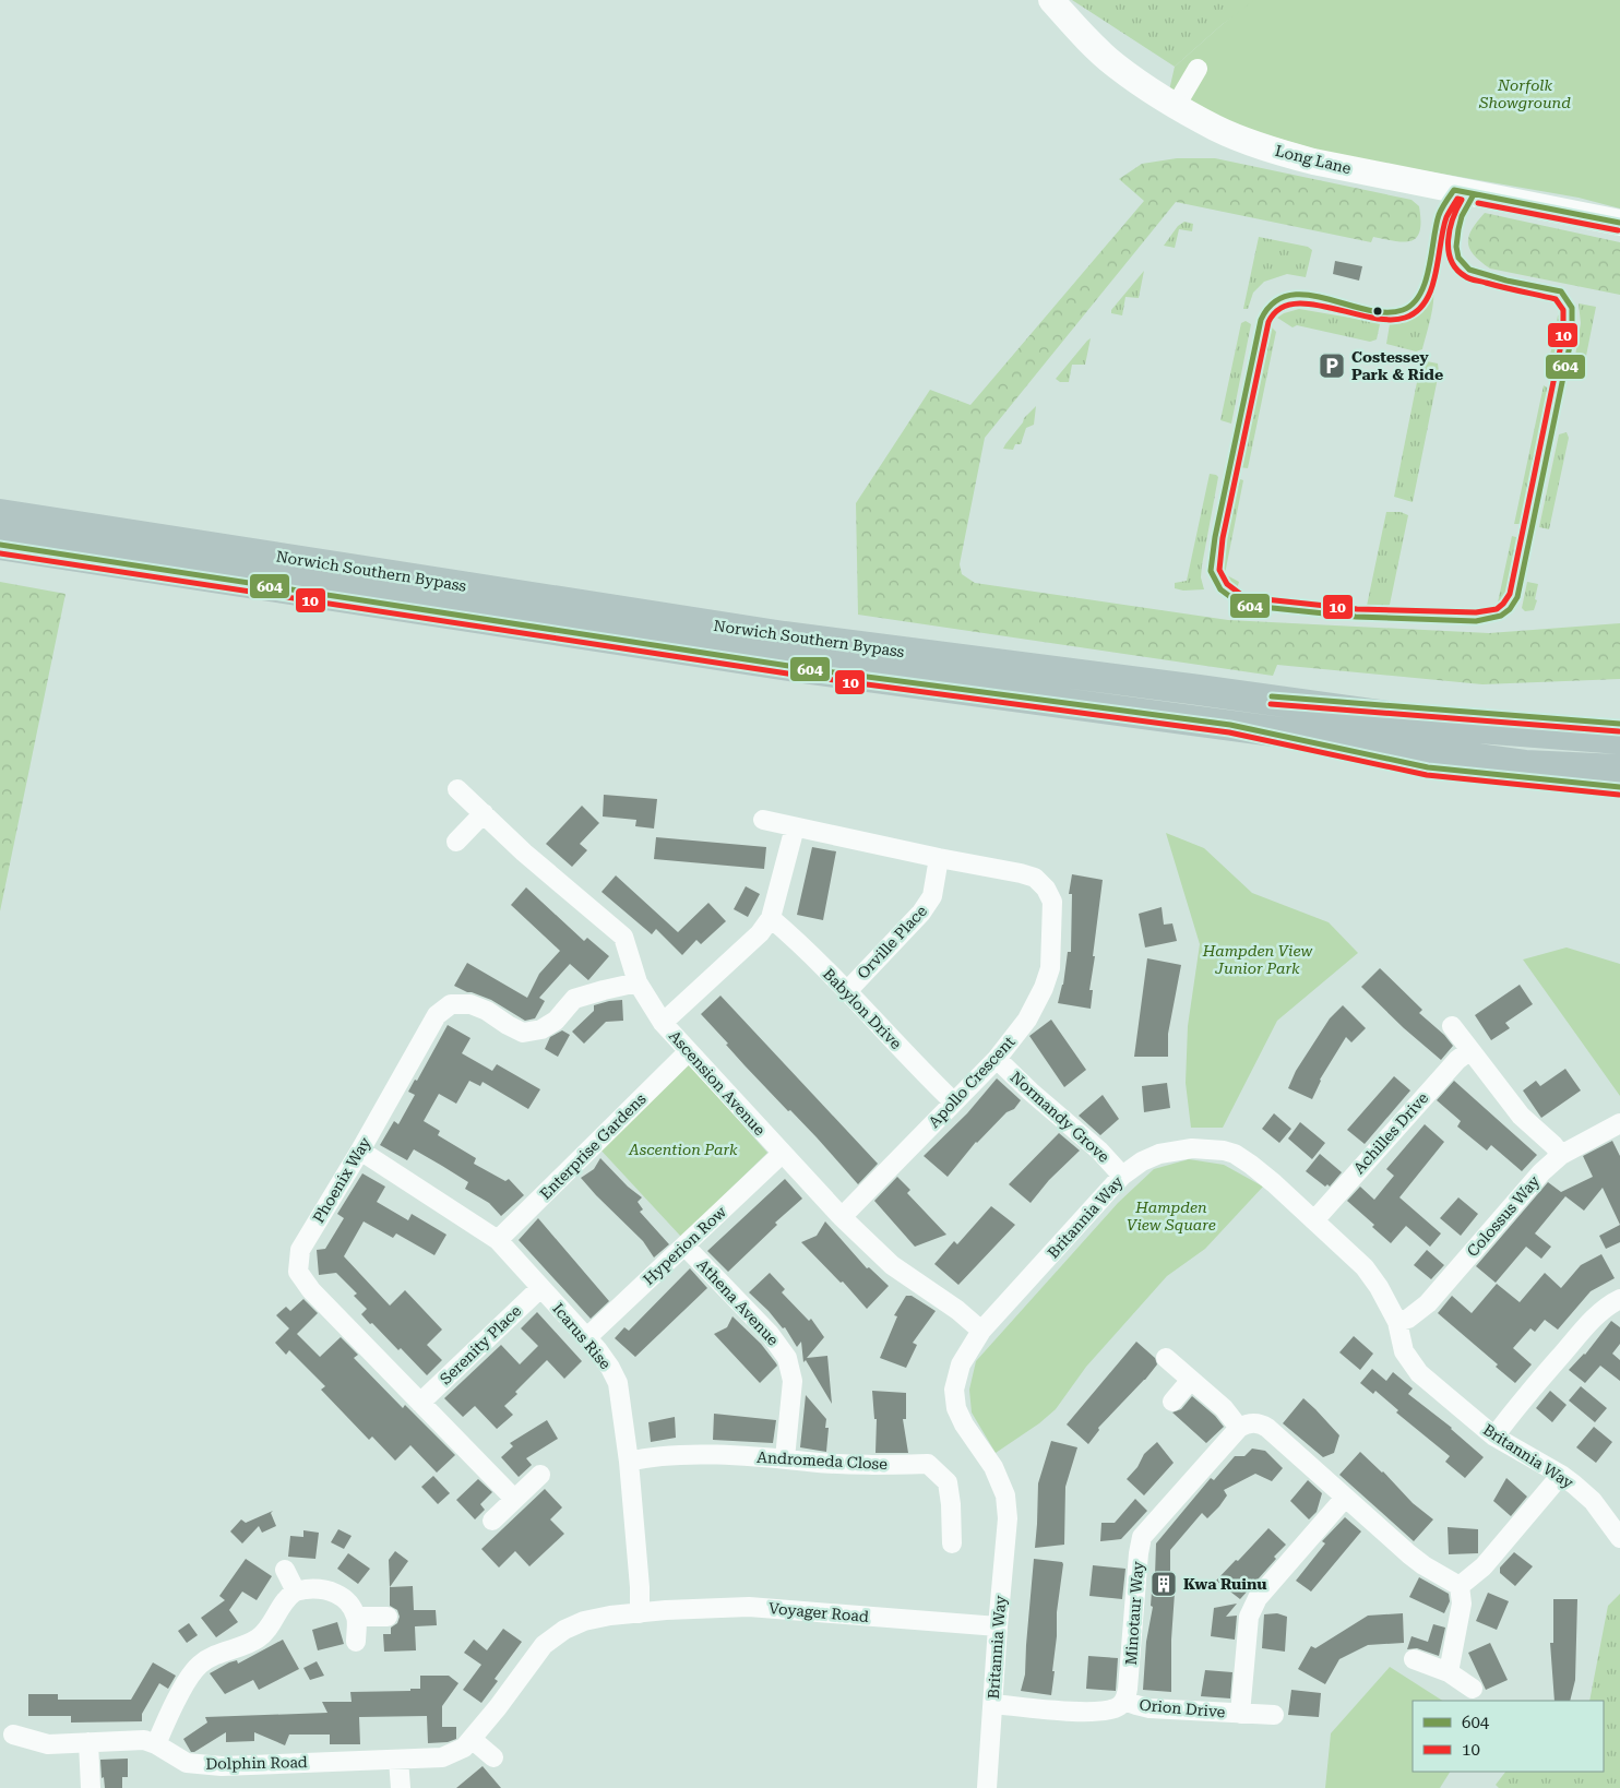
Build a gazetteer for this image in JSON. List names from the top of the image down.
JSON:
{
  "streets": {
    "highway": ["Norwich Southern Bypass"],
    "street": [
      "Long Lane",
      "Orville Place",
      "Babylon Drive",
      "Apollo Crescent",
      "Ascension Avenue",
      "Normandy Grove",
      "Achilles Drive",
      "Enterprise Gardens",
      "Phoenix Way",
      "Colossus Way",
      "Britannia Way",
      "Hyperion Row",
      "Athena Avenue",
      "Icarus Rise",
      "Serenity Place",
      "Andromeda Close",
      "Voyager Road",
      "Minotaur Way",
      "Orion Drive",
      "Dolphin Road"
    ]
  },
  "crossings": [
    ["Orville Place", "Babylon Drive"],
    ["Orville Place", "Apollo Crescent"],
    ["Babylon Drive", "Apollo Crescent"],
    ["Apollo Crescent", "Ascension Avenue"],
    ["Apollo Crescent", "Normandy Grove"],
    ["Ascension Avenue", "Enterprise Gardens"],
    ["Ascension Avenue", "Phoenix Way"],
    ["Ascension Avenue", "Britannia Way"],
    ["Ascension Avenue", "Hyperion Row"],
    ["Normandy Grove", "Britannia Way"],
    ["Achilles Drive", "Britannia Way"],
    ["Enterprise Gardens", "Icarus Rise"],
    ["Phoenix Way", "Icarus Rise"],
    ["Phoenix Way", "Serenity Place"],
    ["Colossus Way", "Britannia Way"],
    ["Britannia Way", "Voyager Road"],
    ["Hyperion Row", "Athena Avenue"],
    ["Hyperion Row", "Icarus Rise"],
    ["Athena Avenue", "Andromeda Close"],
    ["Icarus Rise", "Serenity Place"],
    ["Icarus Rise", "Andromeda Close"],
    ["Icarus Rise", "Voyager Road"],
    ["Icarus Rise", "Dolphin Road"],
    ["Voyager Road", "Dolphin Road"],
    ["Minotaur Way", "Orion Drive"]
  ],
  "parks": [
    "Norfolk Showground",
    "Hampden View Junior Park",
    "Ascention Park",
    "Hampden View Square"
  ],
  "places": {
    "parking": ["Costessey Park & Ride"],
    "building": ["Kwa Ruinu"]
  },
  "lines": ["transit line 604", "transit line 10"],
  "legend": ["604", "10"]
}
